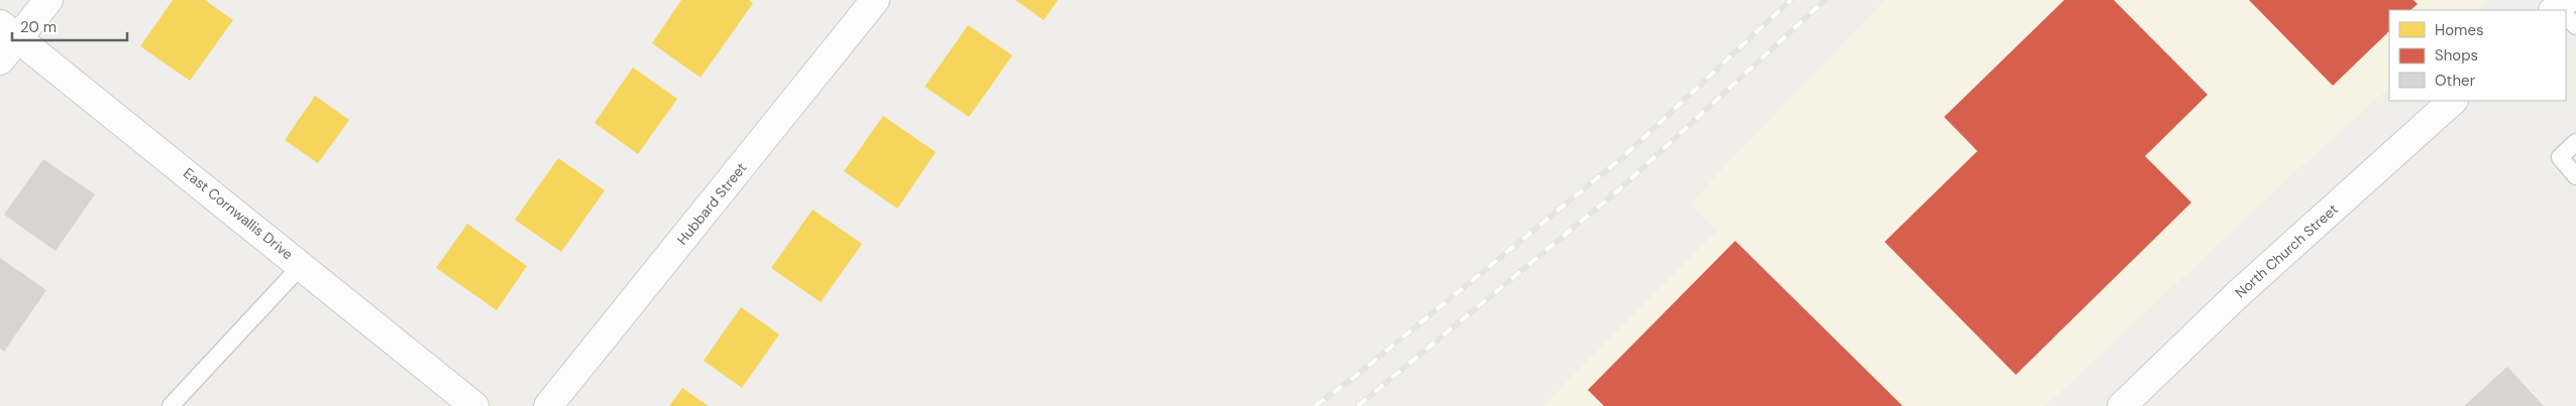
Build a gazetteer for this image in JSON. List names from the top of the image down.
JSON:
{
  "streets": {
    "main road": ["Hubbard Street", "East Cornwallis Drive", "North Church Street"]
  },
  "legend": ["Homes", "Shops", "Other"],
  "scale_bar": "20 m"
}
